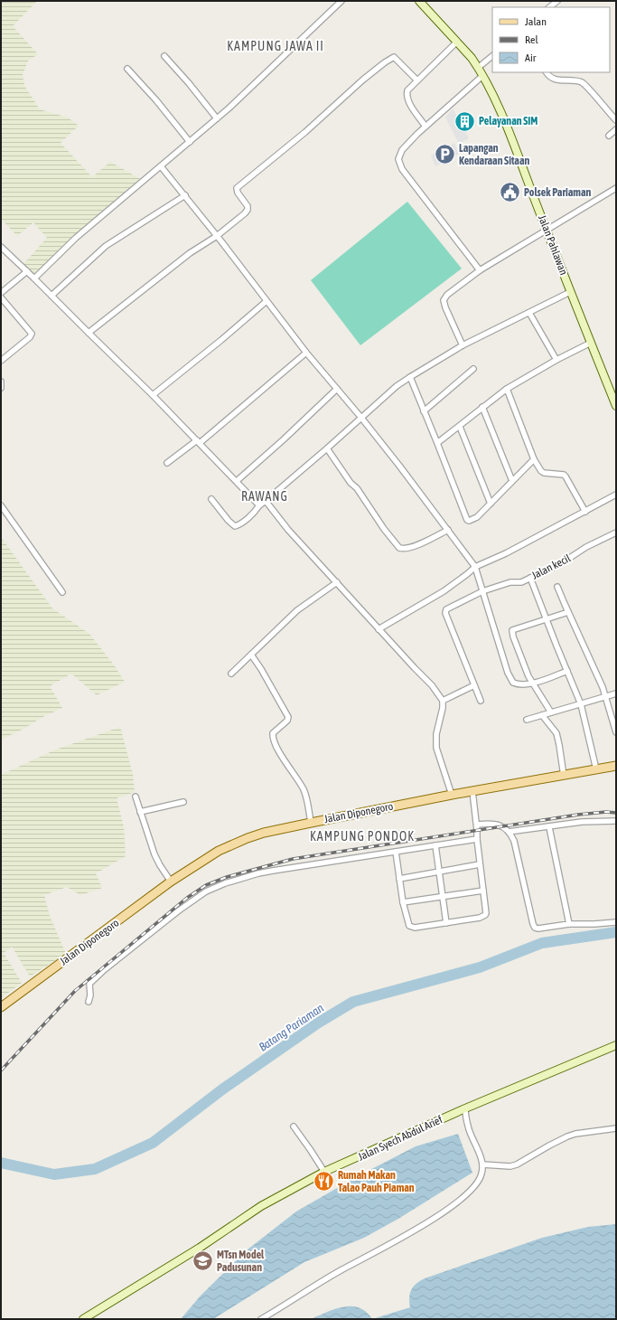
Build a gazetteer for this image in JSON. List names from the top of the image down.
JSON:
{
  "streets": {
    "main road": ["Jalan Diponegoro"],
    "street": ["Jalan Pahlawan", "Jalan kecil", "Jalan Syech Abdul Arief"]
  },
  "districts": ["KAMPUNG JAWA II", "RAWANG", "KAMPUNG PONDOK"],
  "water": ["Batang Pariaman"],
  "places": {
    "building": ["Pelayanan SIM"],
    "parking": ["Lapangan Kendaraan Sitaan"],
    "public building": ["Polsek Pariaman"],
    "restaurant": ["Rumah Makan Talao Pauh Piaman"],
    "school or university": ["MTsn Model Padusunan"]
  },
  "legend": ["Jalan", "Rel", "Air"]
}
